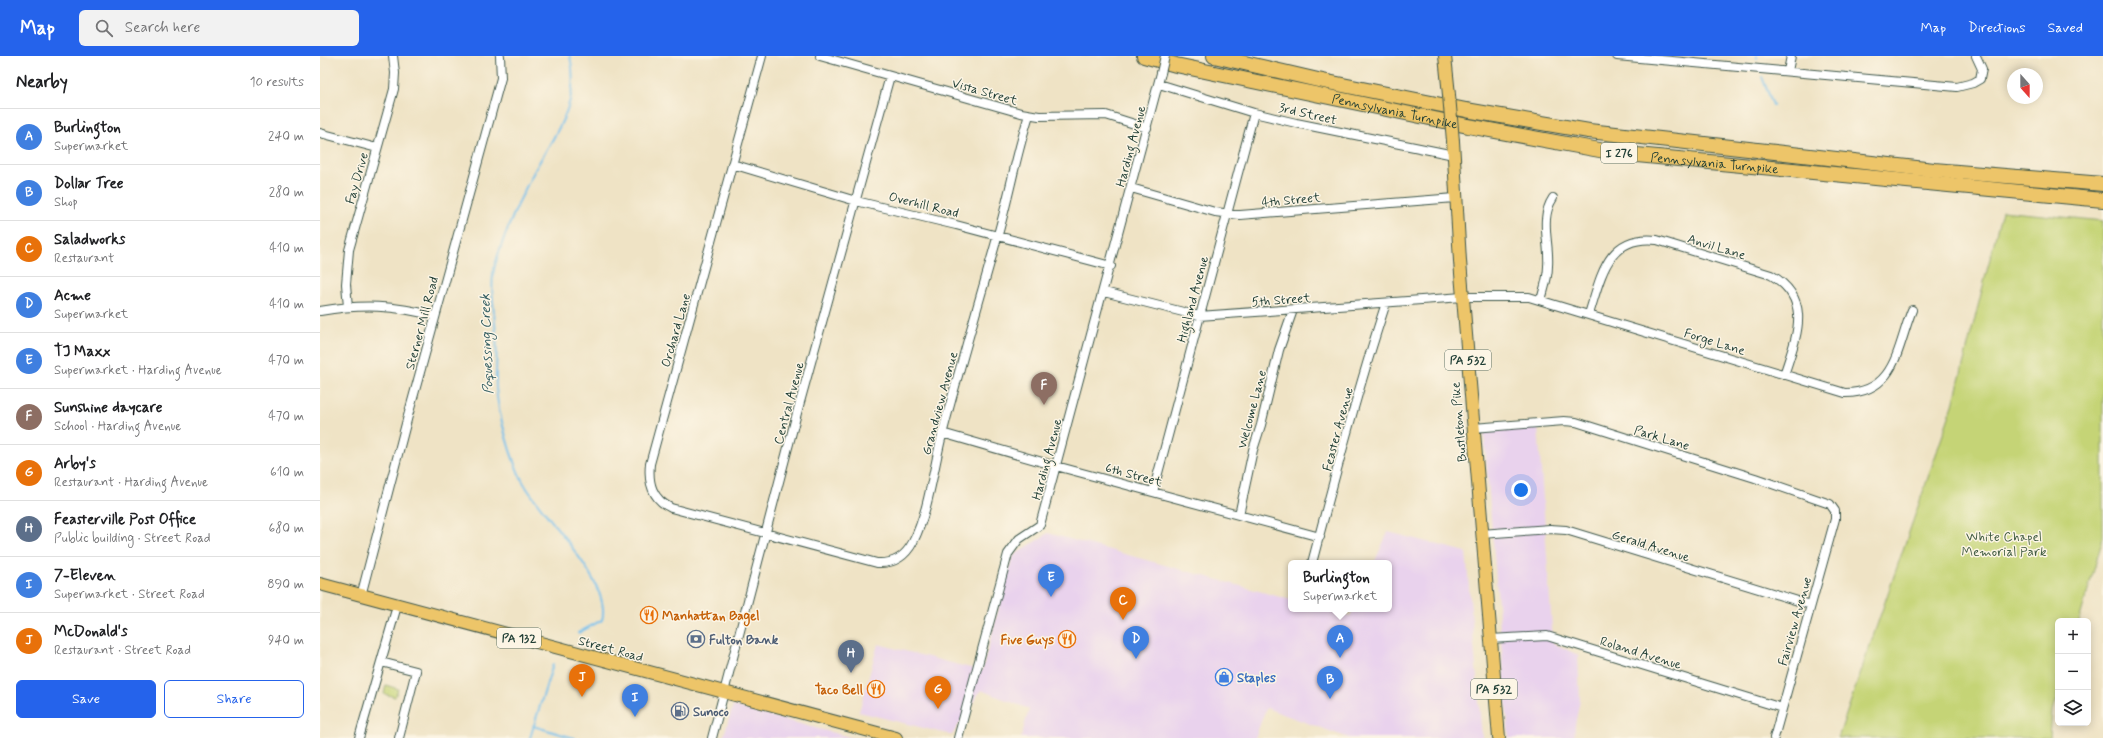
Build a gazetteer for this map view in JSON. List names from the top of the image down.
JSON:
{
  "streets": {
    "highway": ["Pennsylvania Turnpike", "I 276"],
    "main road": [
      "PA 532",
      "Bustleton Pike",
      "PA 132",
      "Street Road"
    ],
    "street": [
      "Vista Street",
      "3rd Street",
      "Harding Avenue",
      "Fay Drive",
      "4th Street",
      "Overhill Road",
      "Anvil Lane",
      "Highland Avenue",
      "5th Street",
      "Sterner Mill Road",
      "Orchard Lane",
      "Forge Lane",
      "Central Avenue",
      "Grandview Avenue",
      "Welcome Lane",
      "Feaster Avenue",
      "Park Lane",
      "6th Street",
      "Gerald Avenue",
      "Fairview Avenue",
      "Roland Avenue"
    ]
  },
  "crossings": [
    ["Vista Street", "Harding Avenue"],
    ["Vista Street", "Central Avenue"],
    ["Vista Street", "Grandview Avenue"],
    ["3rd Street", "Harding Avenue"],
    ["3rd Street", "Highland Avenue"],
    ["3rd Street", "Bustleton Pike"],
    ["Harding Avenue", "4th Street"],
    ["Harding Avenue", "Overhill Road"],
    ["Harding Avenue", "5th Street"],
    ["Harding Avenue", "6th Street"],
    ["4th Street", "Highland Avenue"],
    ["4th Street", "Bustleton Pike"],
    ["Overhill Road", "Orchard Lane"],
    ["Overhill Road", "Central Avenue"],
    ["Overhill Road", "Grandview Avenue"],
    ["Anvil Lane", "Forge Lane"],
    ["Highland Avenue", "5th Street"],
    ["Highland Avenue", "6th Street"],
    ["5th Street", "Forge Lane"],
    ["5th Street", "Welcome Lane"],
    ["5th Street", "Bustleton Pike"],
    ["5th Street", "Feaster Avenue"],
    ["Sterner Mill Road", "Street Road"],
    ["Orchard Lane", "Central Avenue"],
    ["Orchard Lane", "Grandview Avenue"],
    ["Forge Lane", "Bustleton Pike"],
    ["Central Avenue", "Grandview Avenue"],
    ["Central Avenue", "Street Road"],
    ["Grandview Avenue", "6th Street"],
    ["Welcome Lane", "6th Street"],
    ["Bustleton Pike", "Park Lane"],
    ["Bustleton Pike", "Gerald Avenue"],
    ["Bustleton Pike", "Roland Avenue"],
    ["Feaster Avenue", "6th Street"],
    ["Park Lane", "Fairview Avenue"],
    ["Gerald Avenue", "Fairview Avenue"],
    ["Fairview Avenue", "Roland Avenue"]
  ],
  "water": ["Poquessing Creek"],
  "parks": ["White Chapel Memorial Park"],
  "places": {
    "restaurant": ["Manhattan Bagel", "Five Guys", "Taco Bell"],
    "bank": ["Fulton Bank"],
    "shop": ["Staples"],
    "fuel station": ["Sunoco"]
  },
  "north": "bottom",
  "page": {
    "header": "Map",
    "search": "Search here",
    "nav": ["Map", "Directions", "Saved"],
    "heading": ["Nearby", "10 results"],
    "list": [
      {
        "mark": "A",
        "name": "Burlington",
        "note": "Supermarket",
        "value": "240 m"
      },
      {
        "mark": "B",
        "name": "Dollar Tree",
        "note": "Shop",
        "value": "280 m"
      },
      {
        "mark": "C",
        "name": "Saladworks",
        "note": "Restaurant",
        "value": "410 m"
      },
      {
        "mark": "D",
        "name": "Acme",
        "note": "Supermarket",
        "value": "410 m"
      },
      {
        "mark": "E",
        "name": "TJ Maxx",
        "note": "Supermarket · Harding Avenue",
        "value": "470 m"
      },
      {
        "mark": "F",
        "name": "Sunshine daycare",
        "note": "School · Harding Avenue",
        "value": "470 m"
      },
      {
        "mark": "G",
        "name": "Arby's",
        "note": "Restaurant · Harding Avenue",
        "value": "610 m"
      },
      {
        "mark": "H",
        "name": "Feasterville Post Office",
        "note": "Public building · Street Road",
        "value": "680 m"
      },
      {
        "mark": "I",
        "name": "7-Eleven",
        "note": "Supermarket · Street Road",
        "value": "890 m"
      },
      {
        "mark": "J",
        "name": "McDonald's",
        "note": "Restaurant · Street Road",
        "value": "940 m"
      }
    ],
    "pins": [
      "F",
      "E",
      "C",
      "A",
      "D",
      "H",
      "J",
      "B",
      "G",
      "I"
    ],
    "popup": ["Burlington", "Supermarket"],
    "map_buttons": ["+", "−"],
    "buttons": ["Save", "Share"]
  }
}
